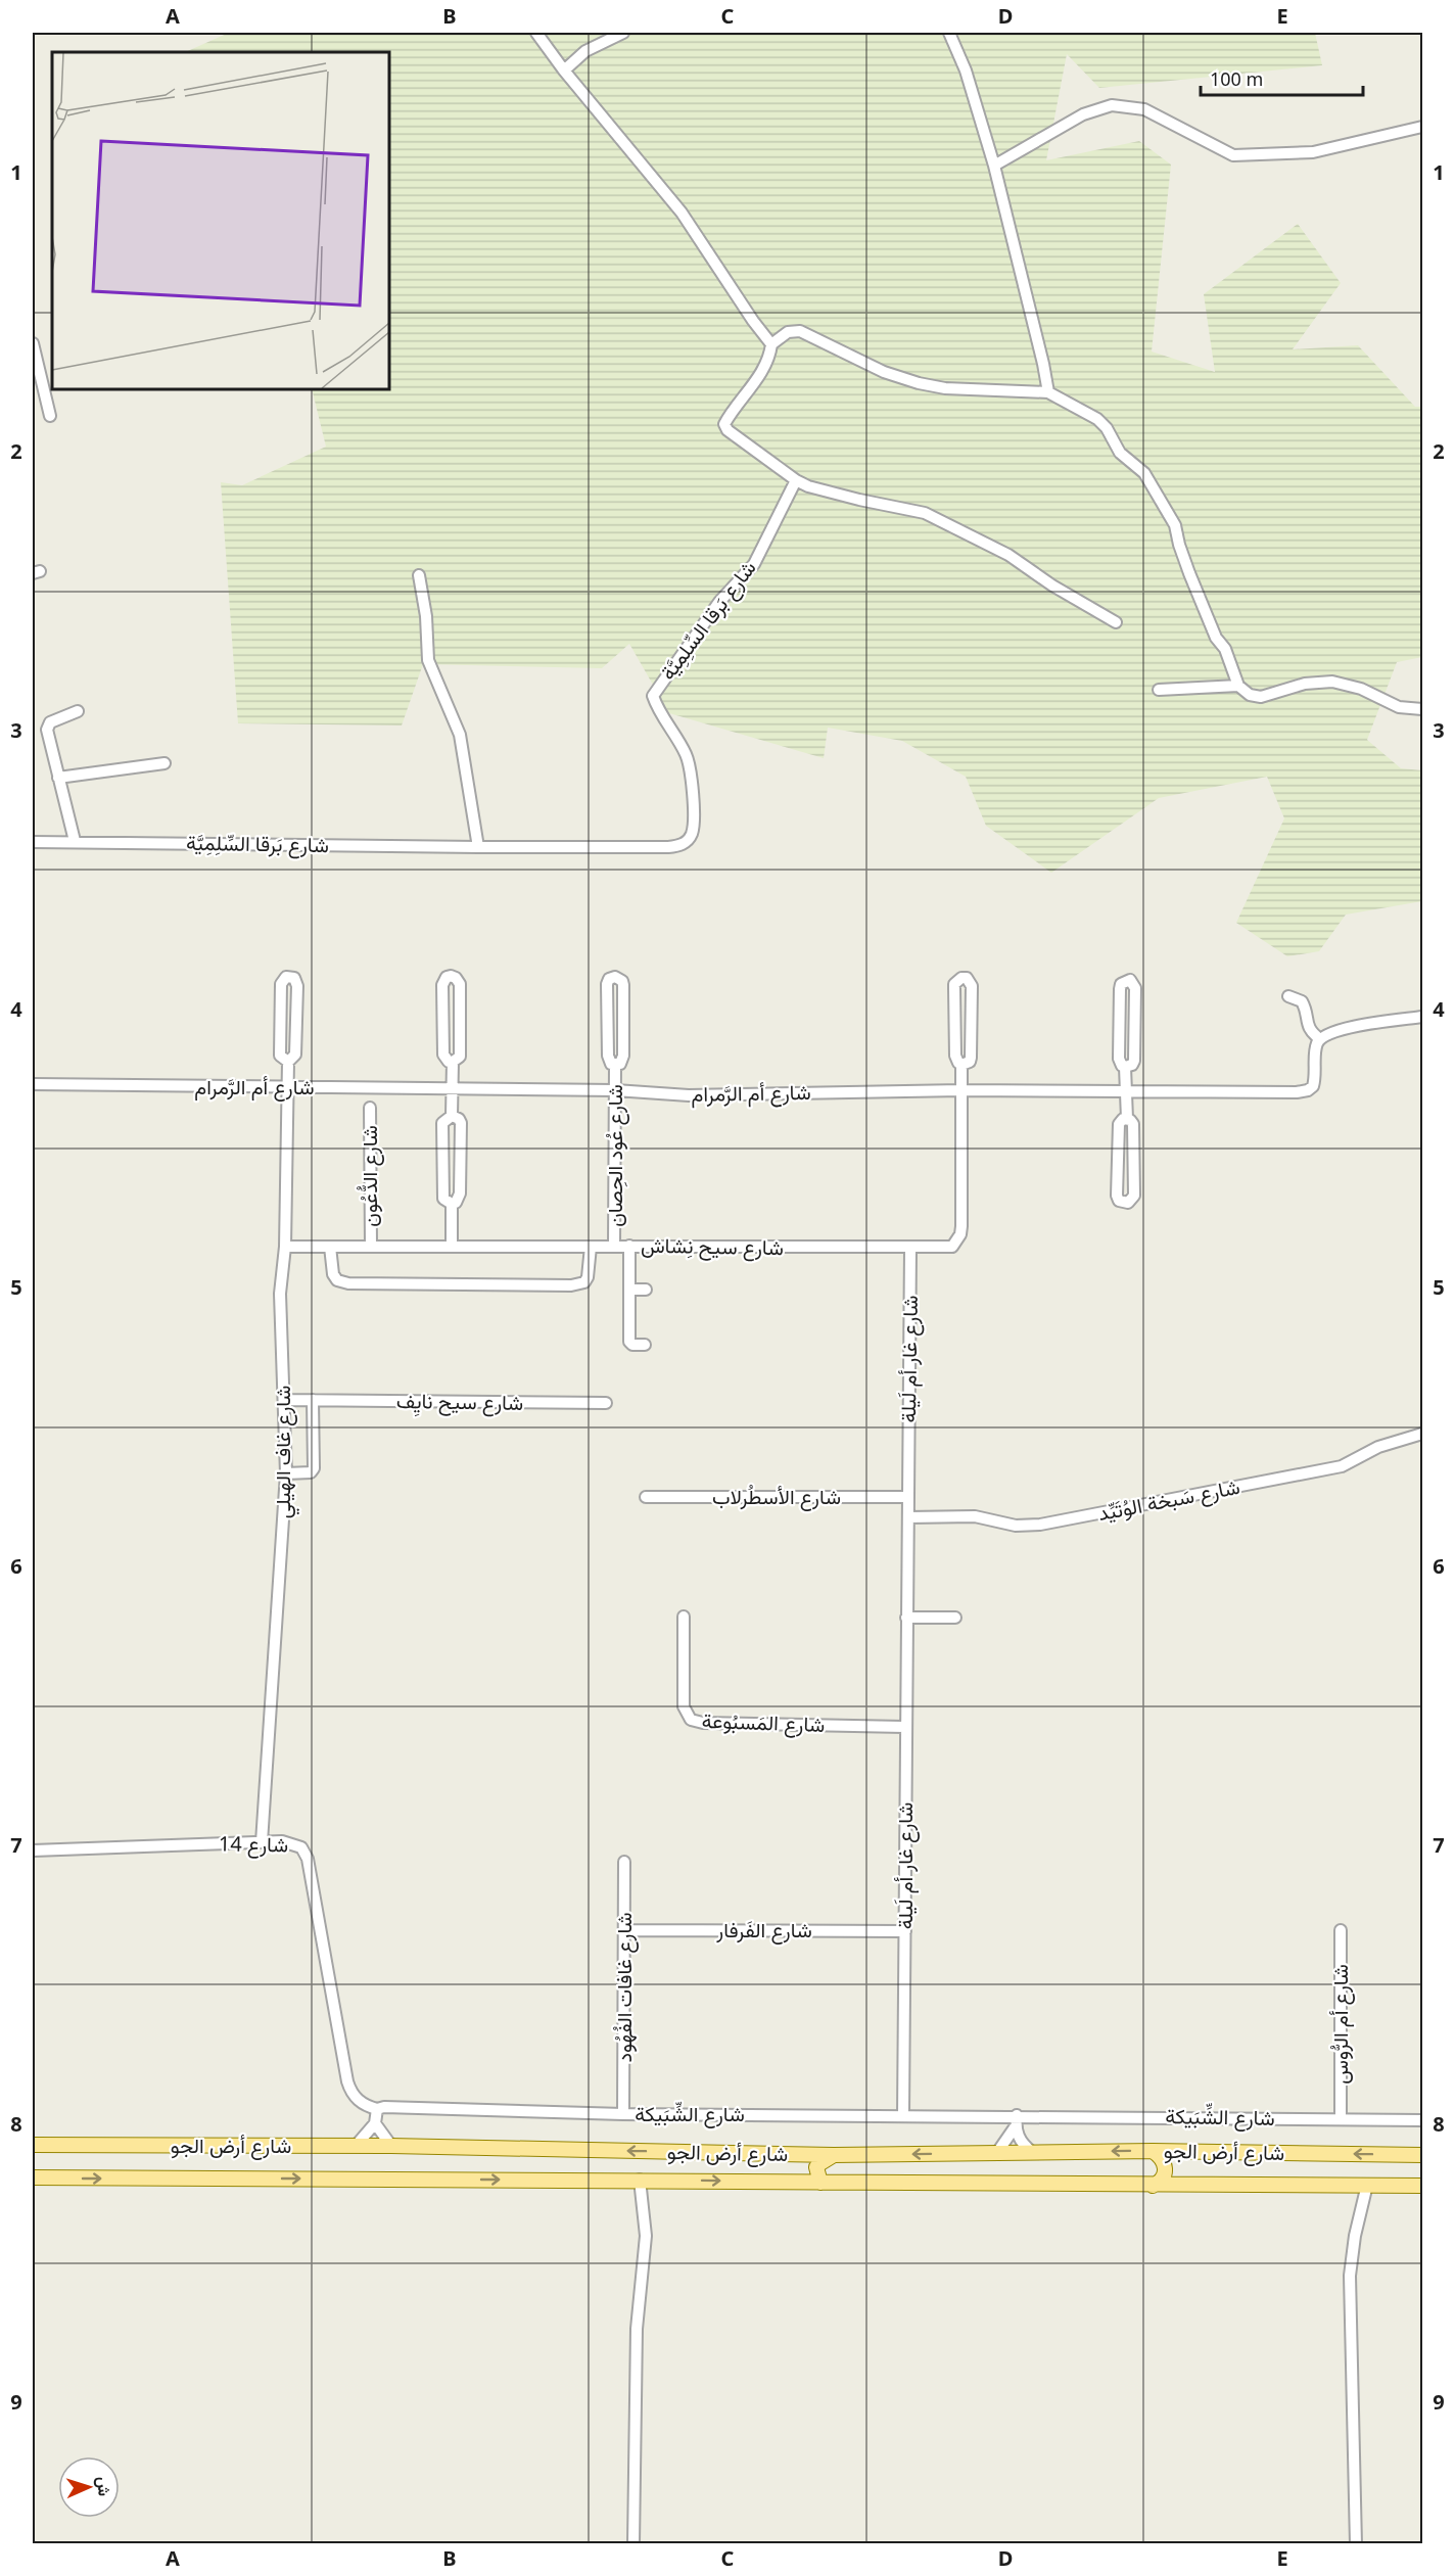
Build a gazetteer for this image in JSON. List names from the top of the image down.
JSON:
{
  "streets": {
    "main road": ["شارع أرض الجو"],
    "street": [
      "شارع بَرقا السِّلِمِيَّة",
      "شارع أم الرَّمرام",
      "شارع عُود الحِصان",
      "شارع الدُّعُون",
      "شارع سيح نِشاش",
      "شارع غار أم لَيلة",
      "شارع سيح نايِف",
      "شارع غاف الهيلي",
      "شارع الأسطُرلاب",
      "شارع سَبخة الوُتَيِّد",
      "شارع المَسبُوعة",
      "شارع 14",
      "شارع الفَرفار",
      "شارع غافات الفُهُود",
      "شارع أم الرُّوس",
      "شارع الشِّبَيكة"
    ]
  },
  "crossings": [
    ["شارع أم الرَّمرام", "شارع عُود الحِصان"],
    ["شارع أم الرَّمرام", "شارع سيح نِشاش"],
    ["شارع أم الرَّمرام", "شارع غاف الهيلي"],
    ["شارع عُود الحِصان", "شارع سيح نِشاش"],
    ["شارع الدُّعُون", "شارع سيح نِشاش"],
    ["شارع سيح نِشاش", "شارع غار أم لَيلة"],
    ["شارع سيح نِشاش", "شارع غاف الهيلي"],
    ["شارع غار أم لَيلة", "شارع الأسطُرلاب"],
    ["شارع غار أم لَيلة", "شارع سَبخة الوُتَيِّد"],
    ["شارع غار أم لَيلة", "شارع المَسبُوعة"],
    ["شارع غار أم لَيلة", "شارع الفَرفار"],
    ["شارع غار أم لَيلة", "شارع الشِّبَيكة"],
    ["شارع سيح نايِف", "شارع غاف الهيلي"],
    ["شارع غاف الهيلي", "شارع 14"],
    ["شارع 14", "شارع الشِّبَيكة"],
    ["شارع الفَرفار", "شارع غافات الفُهُود"],
    ["شارع غافات الفُهُود", "شارع الشِّبَيكة"],
    ["شارع أم الرُّوس", "شارع الشِّبَيكة"]
  ],
  "scale_bar": "100 m",
  "north": "right",
  "grid": {
    "columns": [
      "A",
      "B",
      "C",
      "D",
      "E"
    ],
    "rows": [
      "1",
      "2",
      "3",
      "4",
      "5",
      "6",
      "7",
      "8",
      "9"
    ]
  }
}
